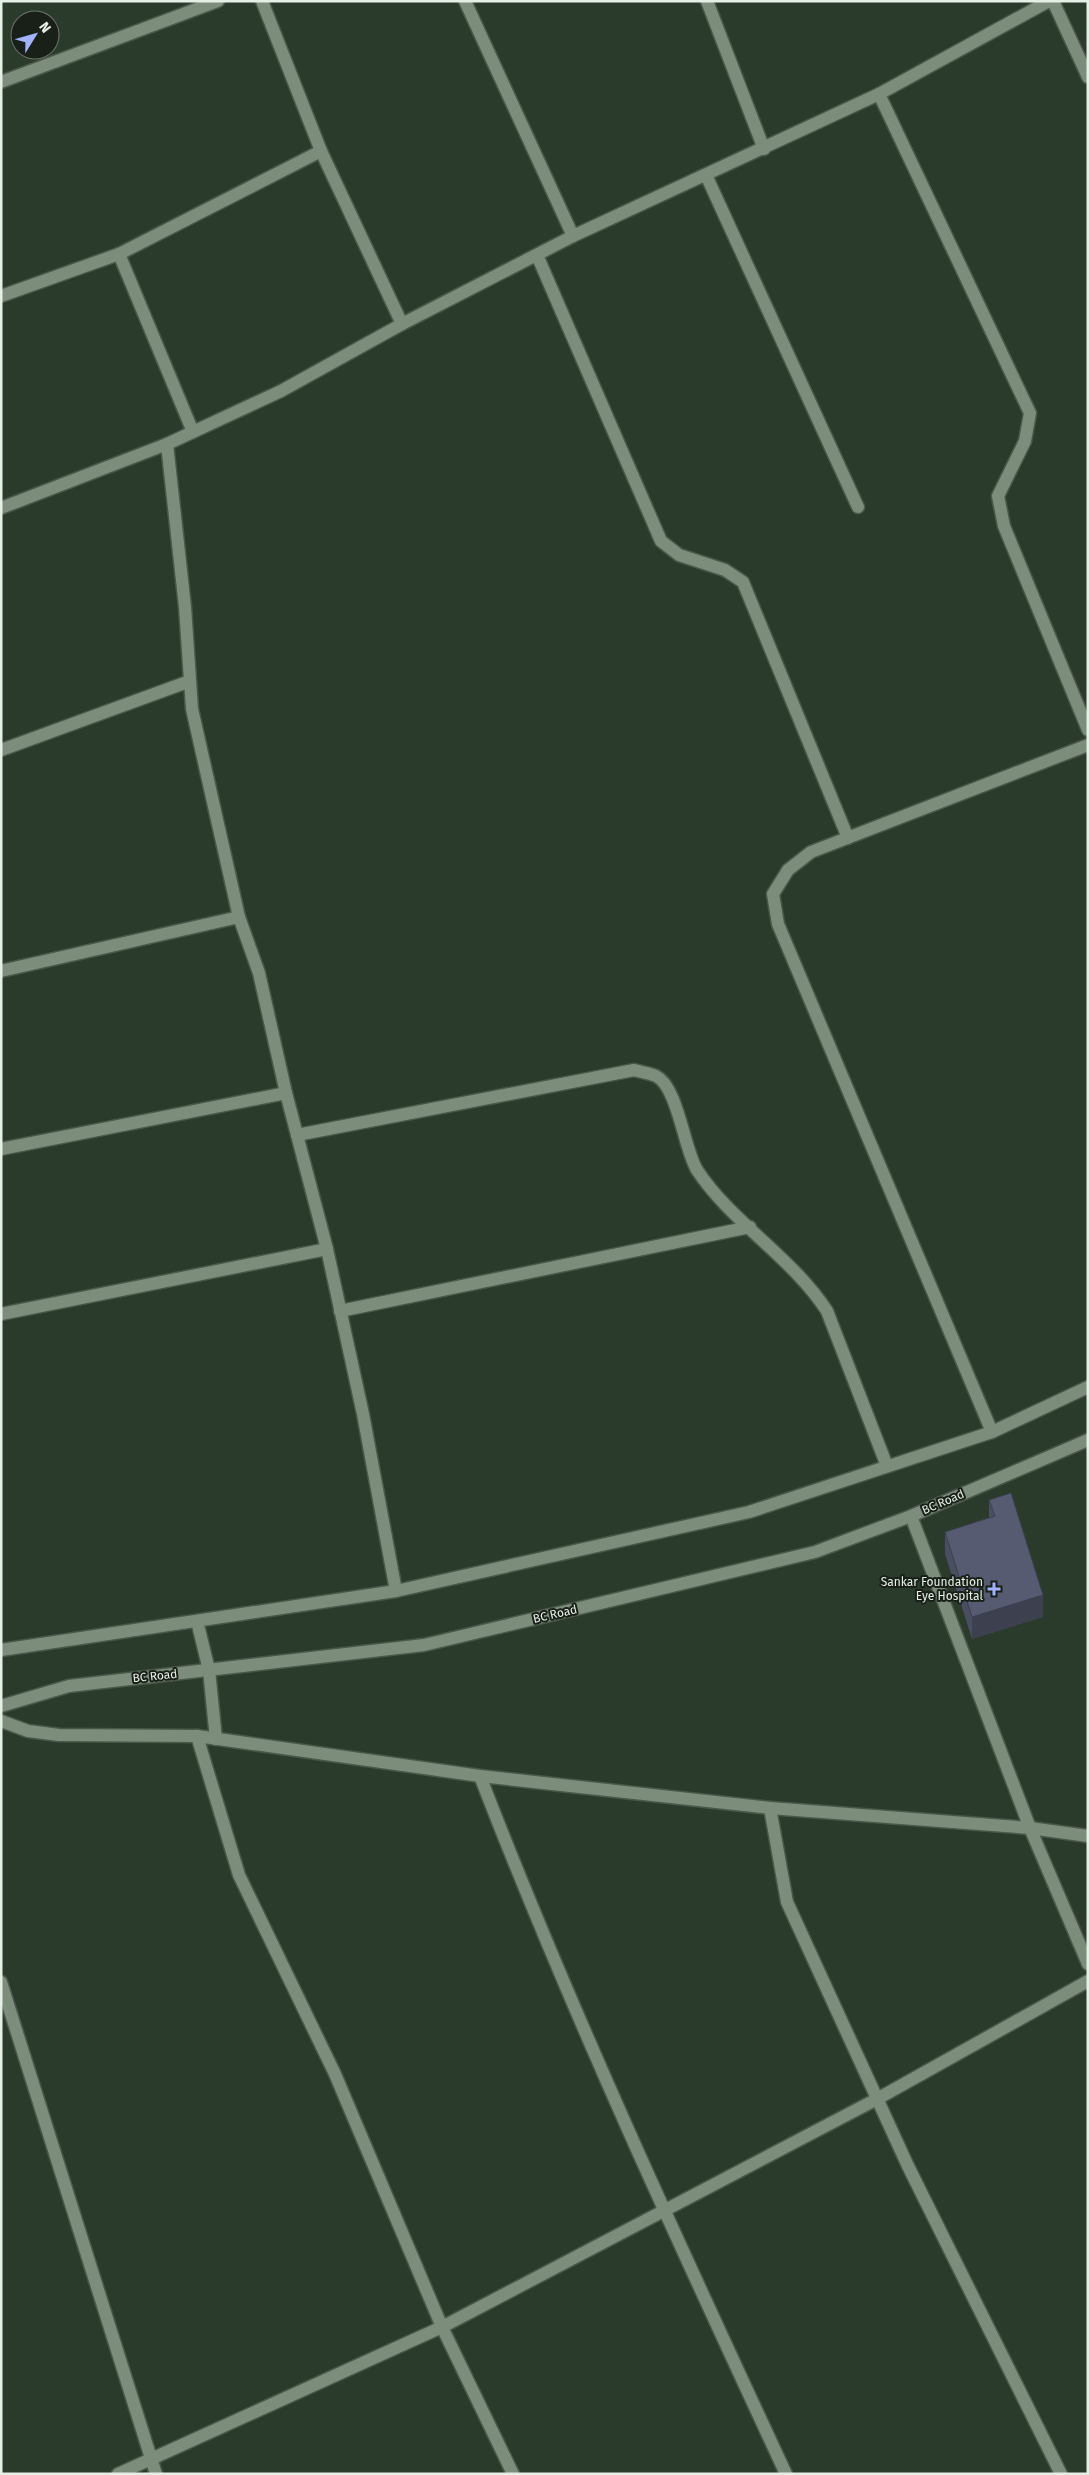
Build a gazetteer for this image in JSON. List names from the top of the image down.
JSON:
{
  "streets": {
    "street": ["BC Road"]
  },
  "places": {
    "health": ["Sankar Foundation Eye Hospital"]
  },
  "north": "top right"
}
